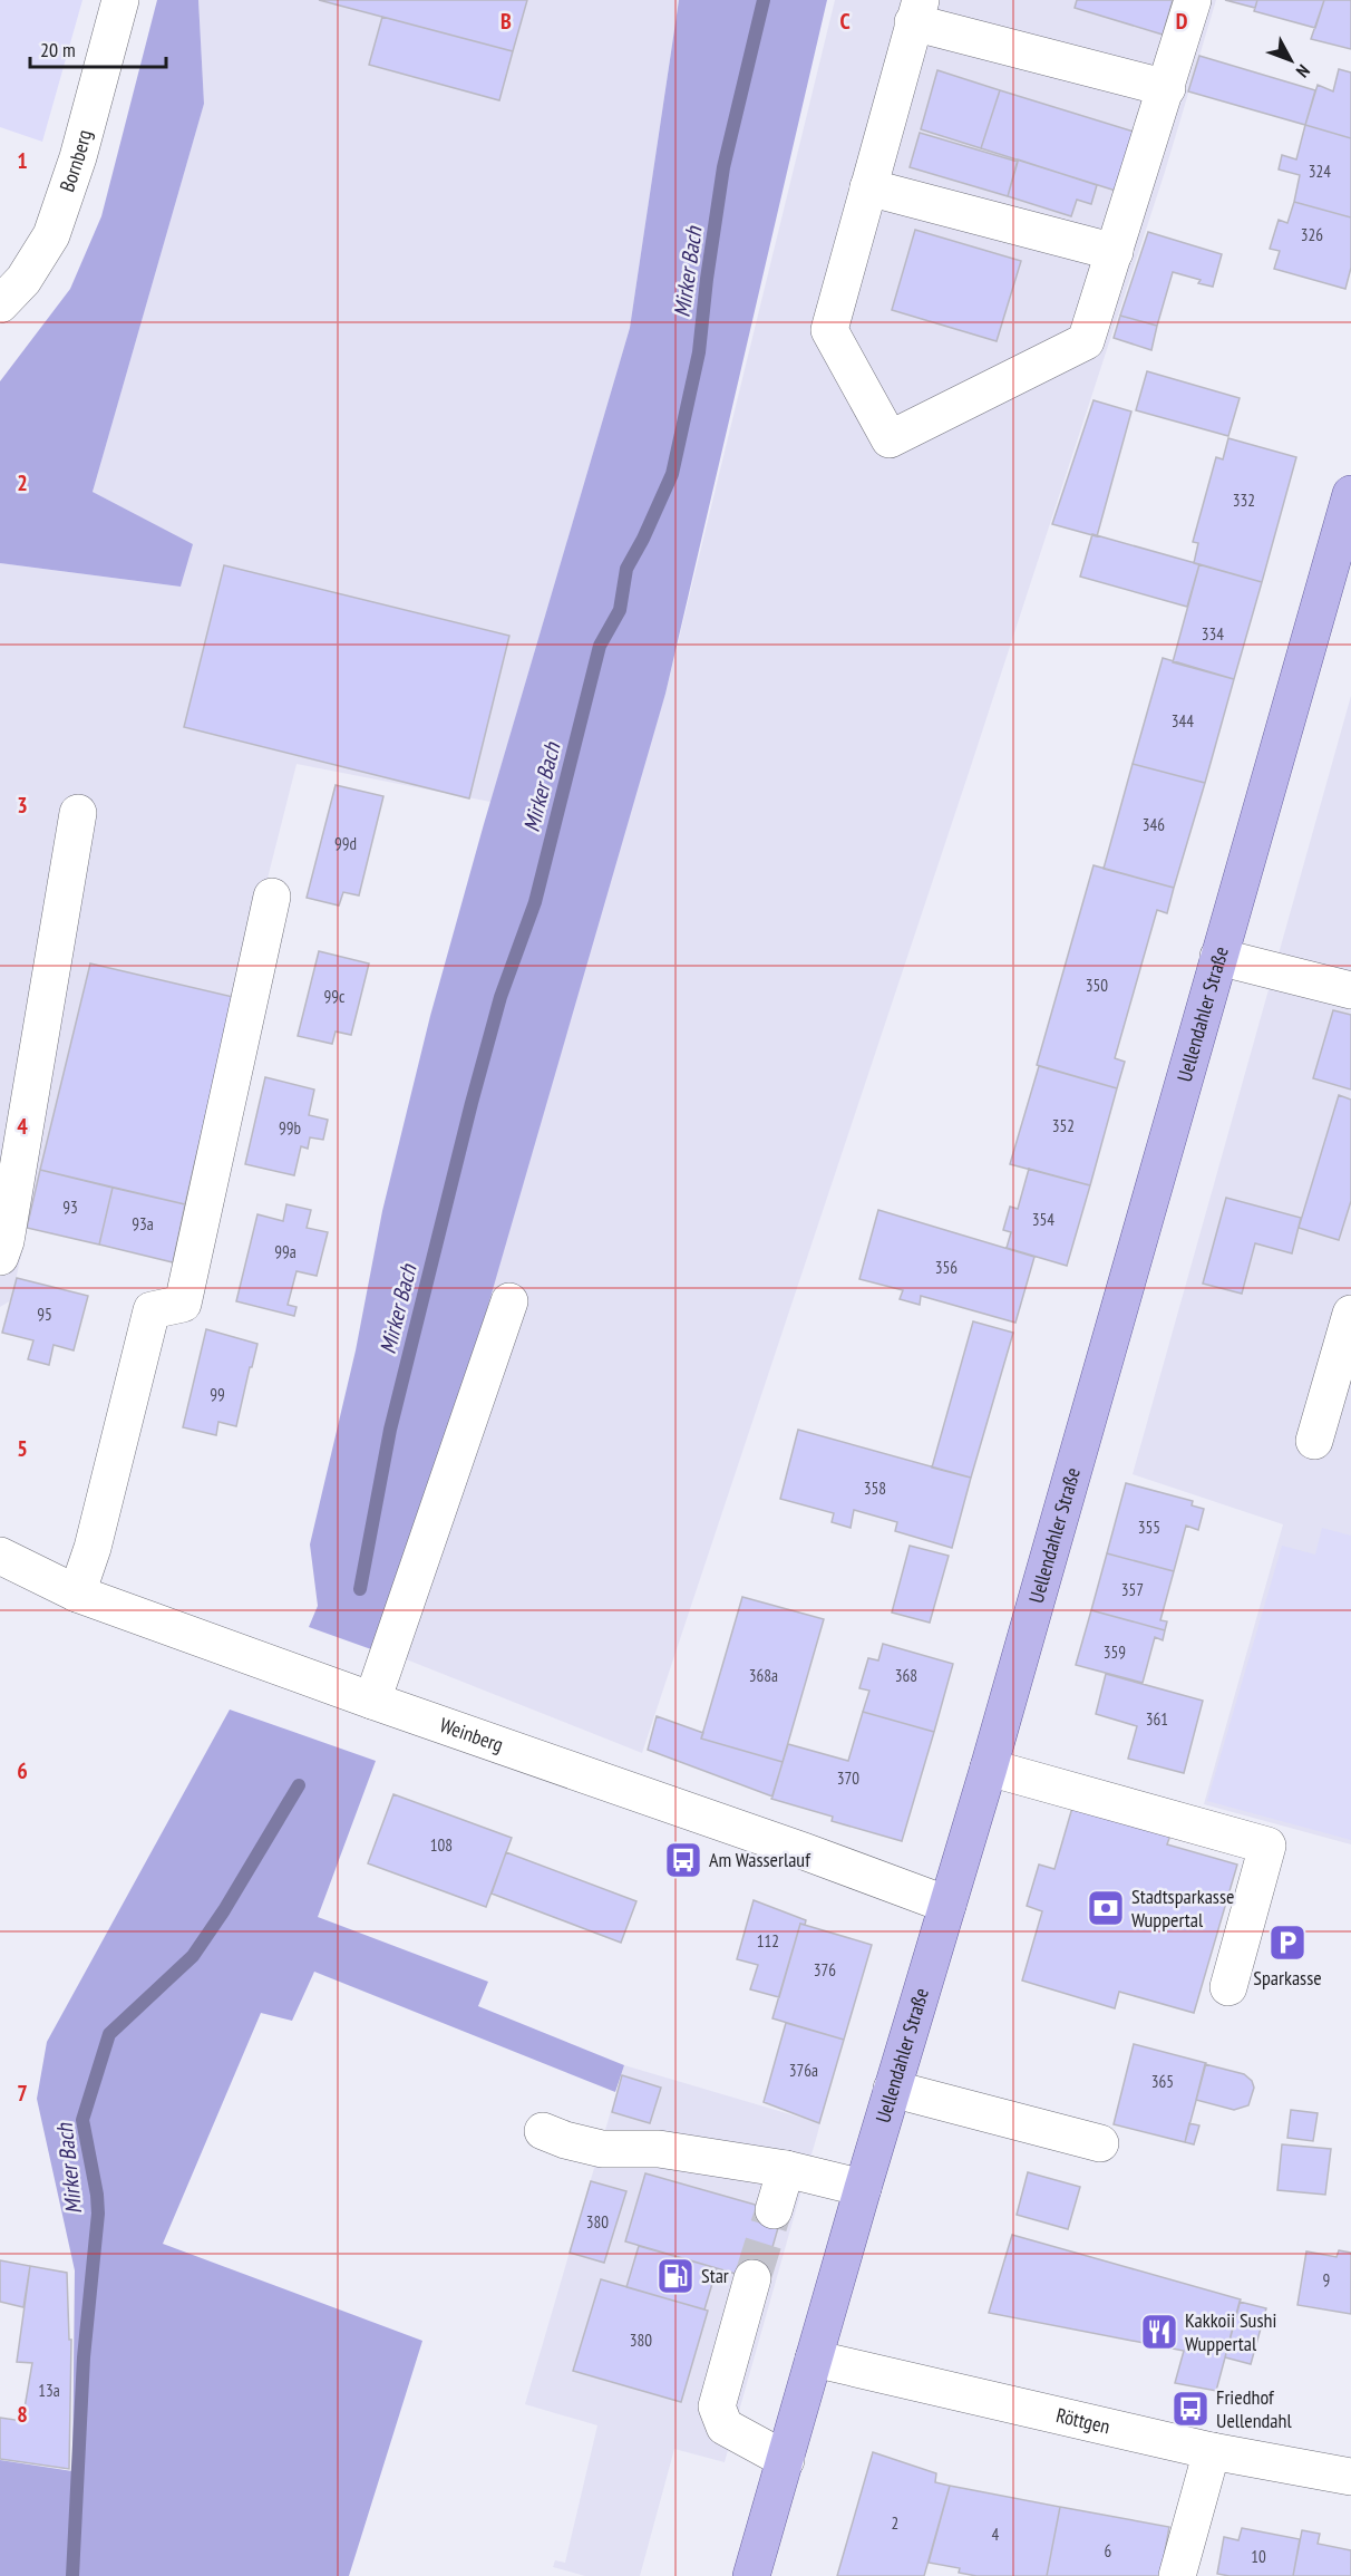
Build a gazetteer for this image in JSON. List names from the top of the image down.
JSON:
{
  "streets": {
    "main road": ["Uellendahler Straße"],
    "street": ["Bornberg", "Weinberg", "Röttgen"]
  },
  "crossings": [
    ["Uellendahler Straße", "Weinberg"],
    ["Uellendahler Straße", "Röttgen"]
  ],
  "water": ["Mirker Bach"],
  "places": {
    "bus stop": ["Am Wasserlauf", "Friedhof Uellendahl"],
    "bank": ["Stadtsparkasse Wuppertal"],
    "parking": ["Sparkasse"],
    "fuel station": ["Star"],
    "restaurant": ["Kakkoii Sushi Wuppertal"]
  },
  "house_numbers": [
    "324",
    "326",
    "332",
    "334",
    "344",
    "346",
    "99d",
    "350",
    "99c",
    "352",
    "99b",
    "93",
    "354",
    "93a",
    "99a",
    "356",
    "95",
    "99",
    "358",
    "355",
    "357",
    "359",
    "368a",
    "368",
    "361",
    "370",
    "108",
    "112",
    "376",
    "376a",
    "365",
    "380",
    "9",
    "380",
    "13a",
    "2",
    "4",
    "6",
    "10"
  ],
  "scale_bar": "20 m",
  "north": "bottom right",
  "grid": {
    "columns": ["B", "C", "D"],
    "rows": [
      "1",
      "2",
      "3",
      "4",
      "5",
      "6",
      "7",
      "8"
    ]
  }
}
